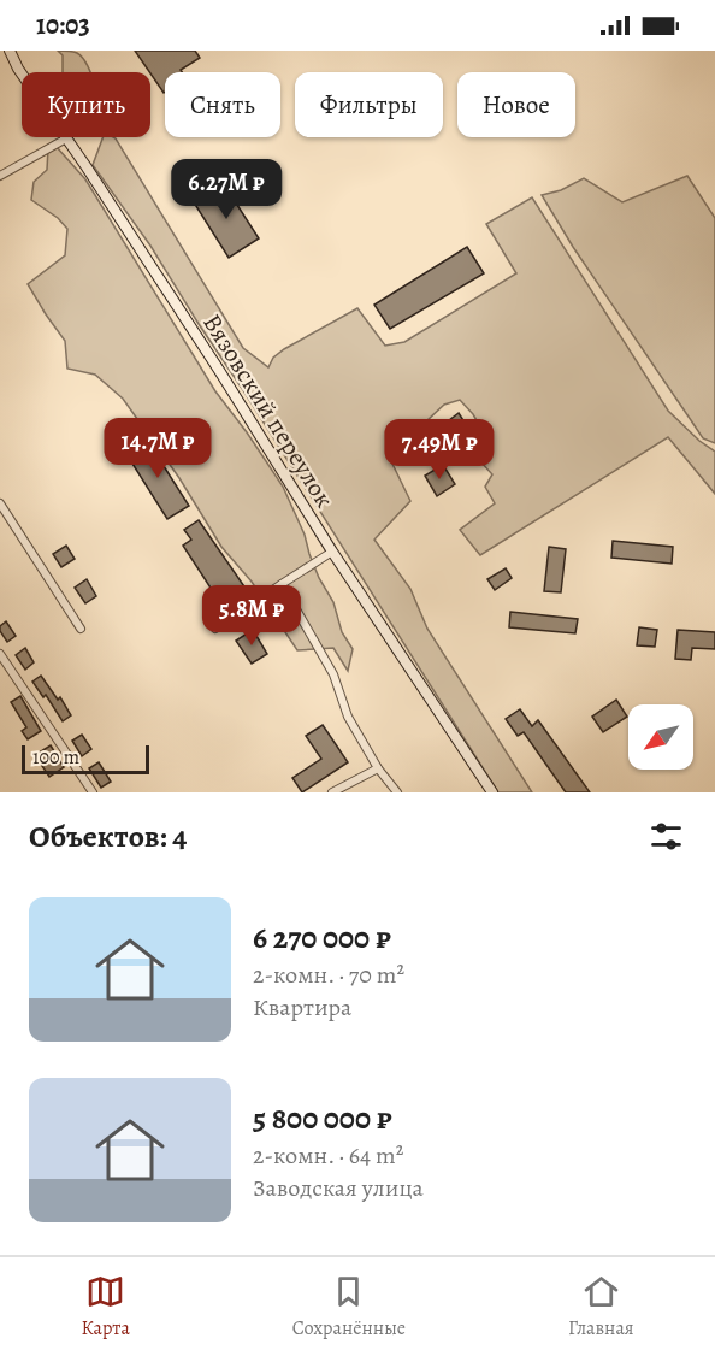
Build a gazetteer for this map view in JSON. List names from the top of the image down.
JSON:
{
  "streets": {
    "street": ["Вязовский переулок"]
  },
  "scale_bar": "100 m",
  "north": "bottom left",
  "page": {
    "status": "10:03",
    "chip": [
      "Купить",
      "Снять",
      "Фильтры",
      "Новое"
    ],
    "price": [
      "6.27M ₽",
      "14.7M ₽",
      "7.49M ₽",
      "5.8M ₽"
    ],
    "scale": "100 m",
    "heading": "Объектов: 4",
    "list": [
      {
        "name": "6 270 000 ₽",
        "note": "2-комн. · 70 m² · Квартира"
      },
      {
        "name": "5 800 000 ₽",
        "note": "2-комн. · 64 m² · Заводская улица"
      }
    ],
    "tabs": ["Карта", "Сохранённые", "Главная"]
  }
}
